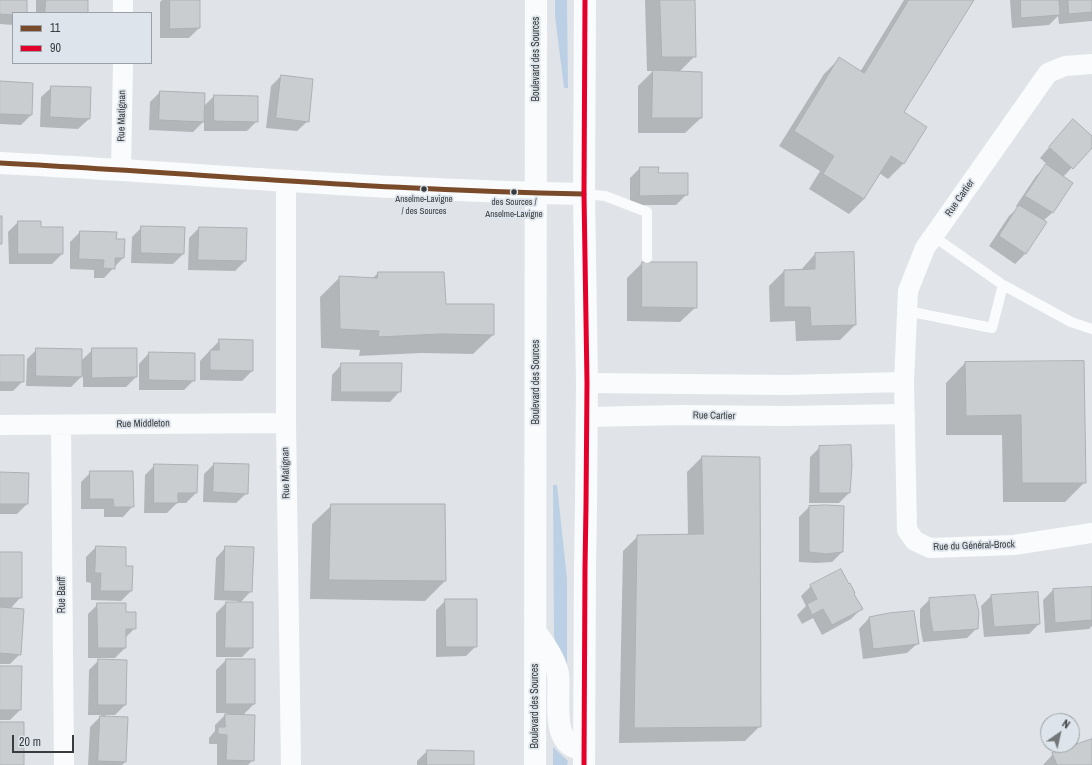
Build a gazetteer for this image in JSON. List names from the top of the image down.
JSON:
{
  "streets": {
    "main road": ["Boulevard des Sources"],
    "street": [
      "Rue Matignan",
      "Rue Cartier",
      "Rue Middleton",
      "Rue du Général-Brock",
      "Rue Banff"
    ]
  },
  "crossings": [
    ["Rue Matignan", "Rue Middleton"],
    ["Rue Cartier", "Rue du Général-Brock"],
    ["Rue Middleton", "Rue Banff"]
  ],
  "places": ["Anselme-Lavigne / des Sources", "des Sources / Anselme-Lavigne"],
  "lines": ["transit line 90", "transit line 11"],
  "legend": ["11", "90"],
  "scale_bar": "20 m",
  "north": "top right"
}
